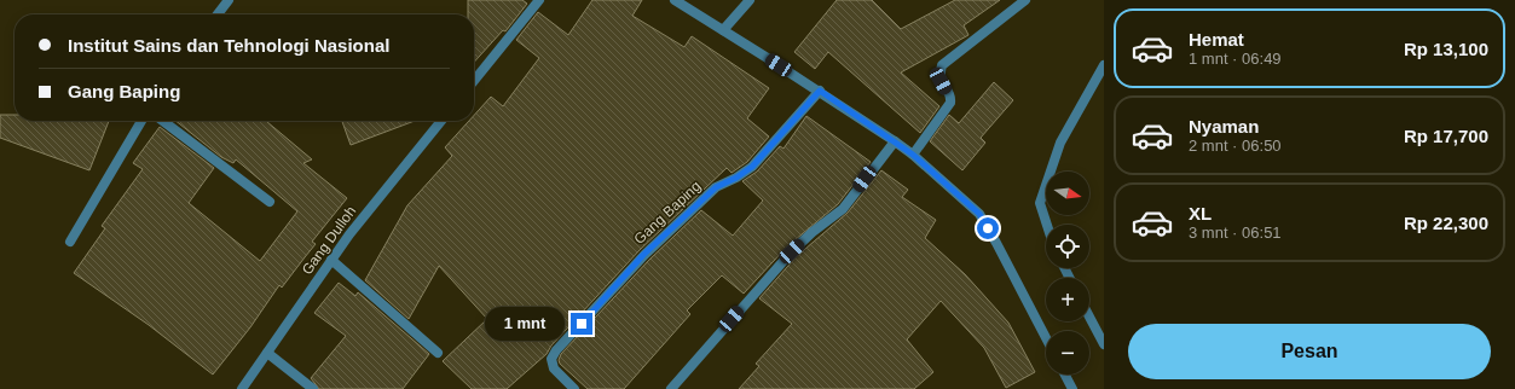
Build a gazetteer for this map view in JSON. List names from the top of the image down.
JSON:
{
  "streets": {
    "street": ["Gang Baping", "Gang Dulloh"]
  },
  "north": "right",
  "page": {
    "list": [
      {
        "name": "Hemat",
        "note": "1 mnt · 06:49",
        "value": "Rp 13,100"
      },
      {
        "name": "Nyaman",
        "note": "2 mnt · 06:50",
        "value": "Rp 17,700"
      },
      {
        "name": "XL",
        "note": "3 mnt · 06:51",
        "value": "Rp 22,300"
      }
    ],
    "banner": ["Institut Sains dan Tehnologi Nasional", "Gang Baping"],
    "map_buttons": ["+", "−"],
    "bubble": "1 mnt",
    "buttons": "Pesan"
  }
}
